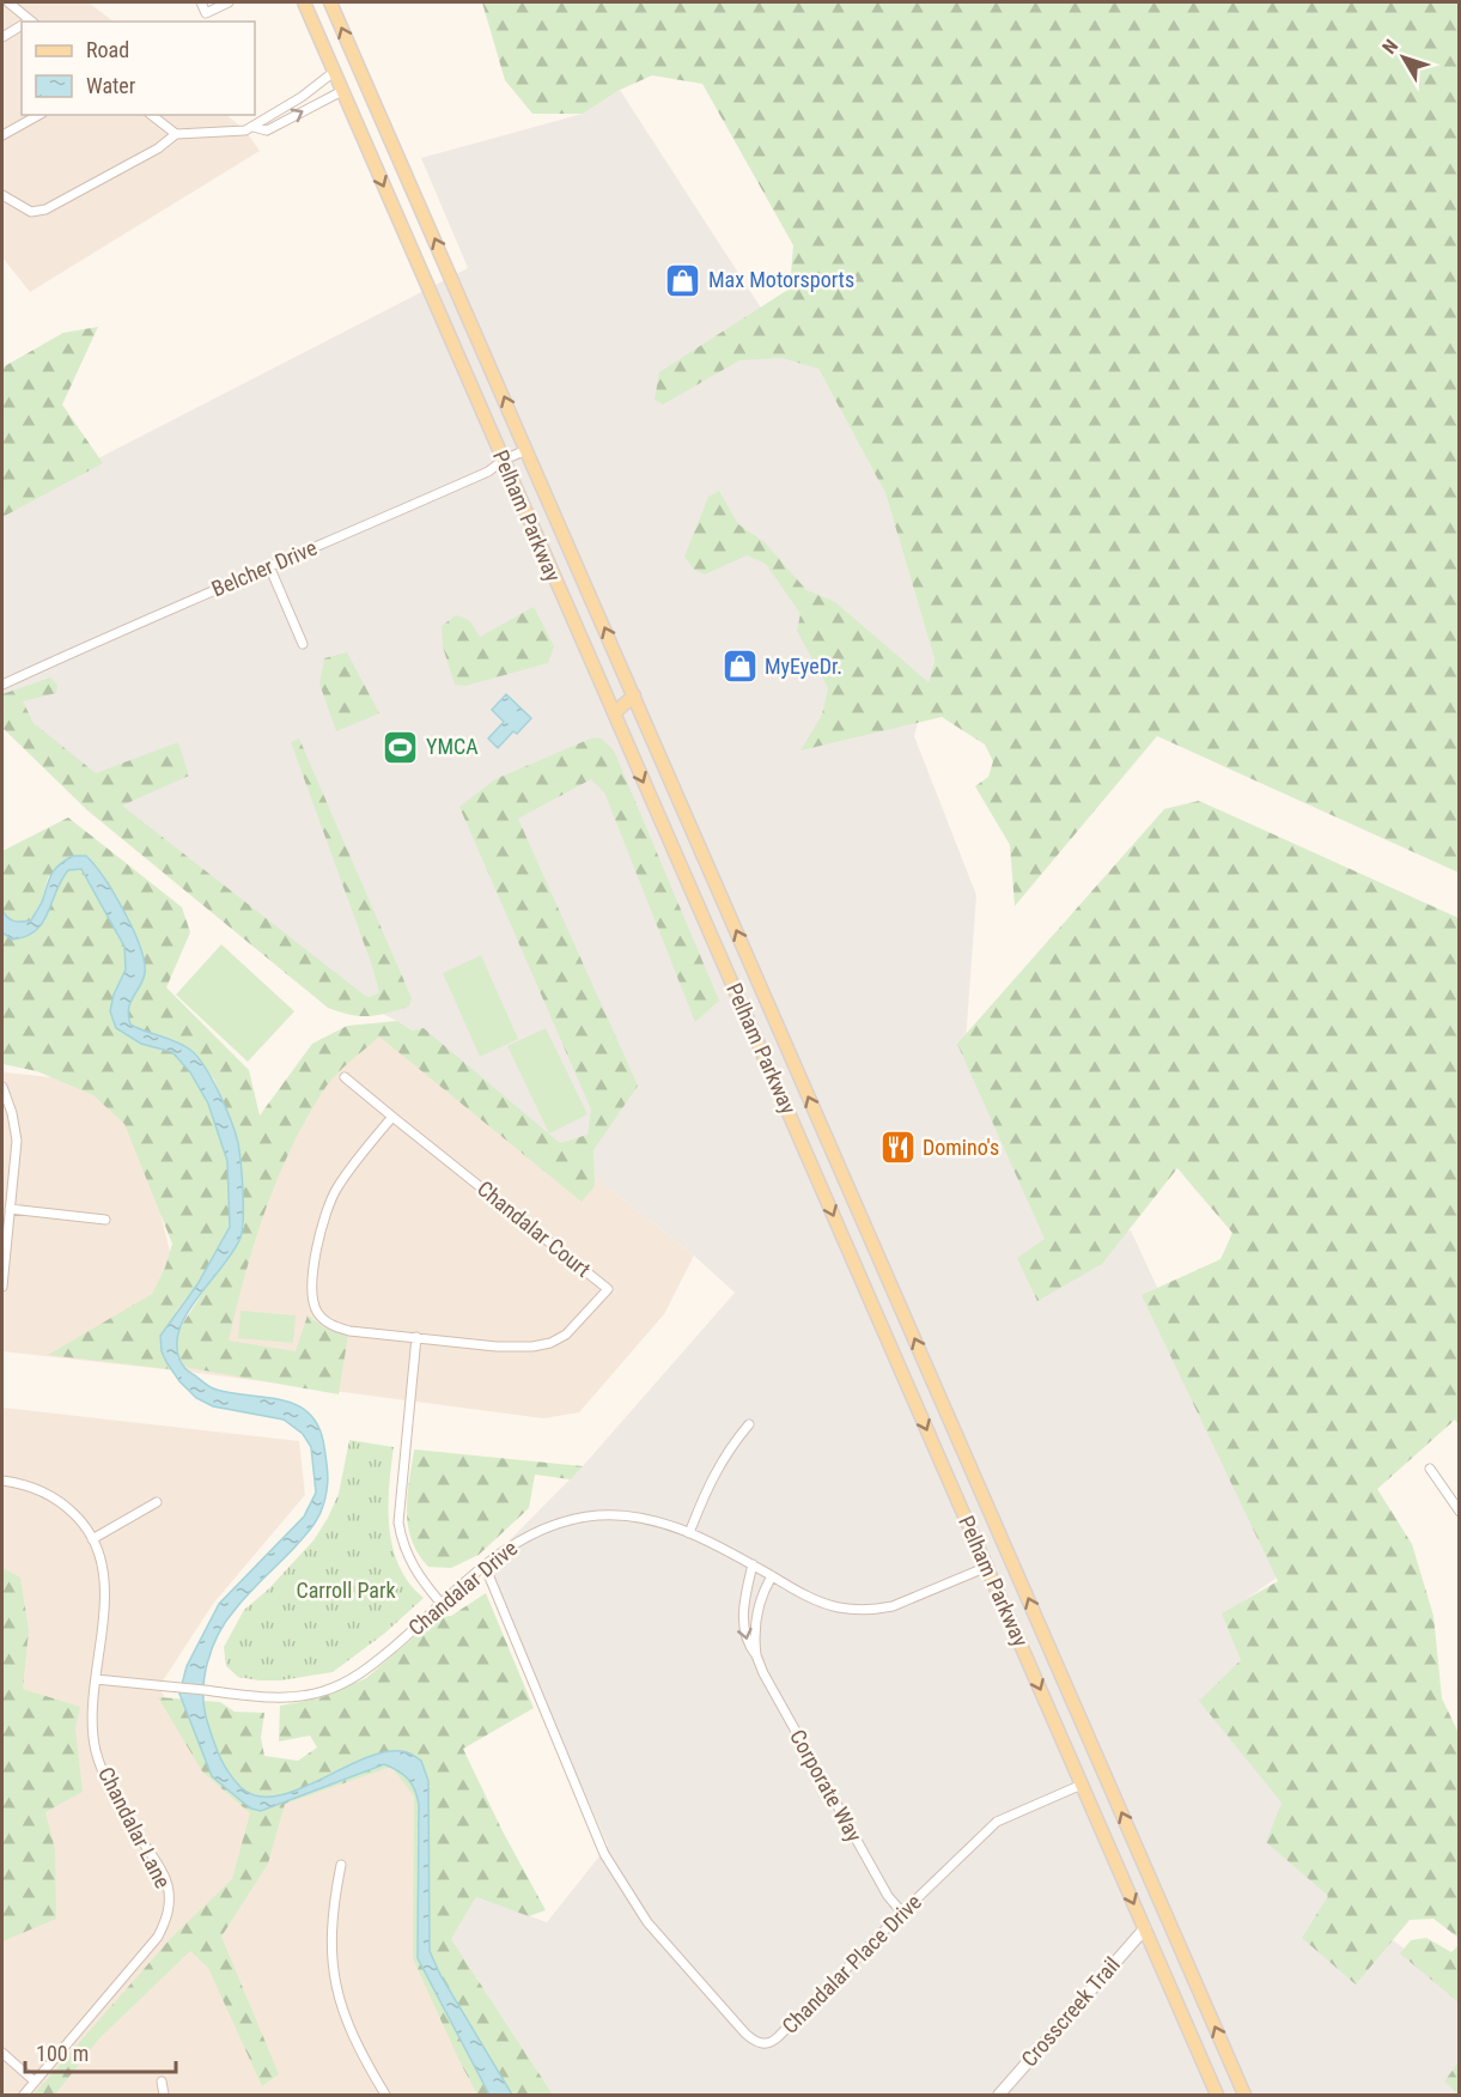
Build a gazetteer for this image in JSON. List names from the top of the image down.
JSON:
{
  "streets": {
    "main road": ["Pelham Parkway"],
    "street": [
      "Belcher Drive",
      "Chandalar Court",
      "Chandalar Drive",
      "Corporate Way",
      "Chandalar Lane",
      "Chandalar Place Drive",
      "Crosscreek Trail"
    ]
  },
  "crossings": [
    ["Pelham Parkway", "Belcher Drive"],
    ["Pelham Parkway", "Chandalar Drive"],
    ["Pelham Parkway", "Chandalar Place Drive"],
    ["Pelham Parkway", "Crosscreek Trail"],
    ["Chandalar Drive", "Corporate Way"],
    ["Chandalar Drive", "Chandalar Lane"],
    ["Chandalar Drive", "Chandalar Place Drive"],
    ["Corporate Way", "Chandalar Place Drive"]
  ],
  "parks": ["Carroll Park"],
  "places": {
    "shop": ["Max Motorsports", "MyEyeDr."],
    "sports": ["YMCA"],
    "restaurant": ["Domino's"]
  },
  "legend": ["Road", "Water"],
  "scale_bar": "100 m",
  "north": "top left"
}
